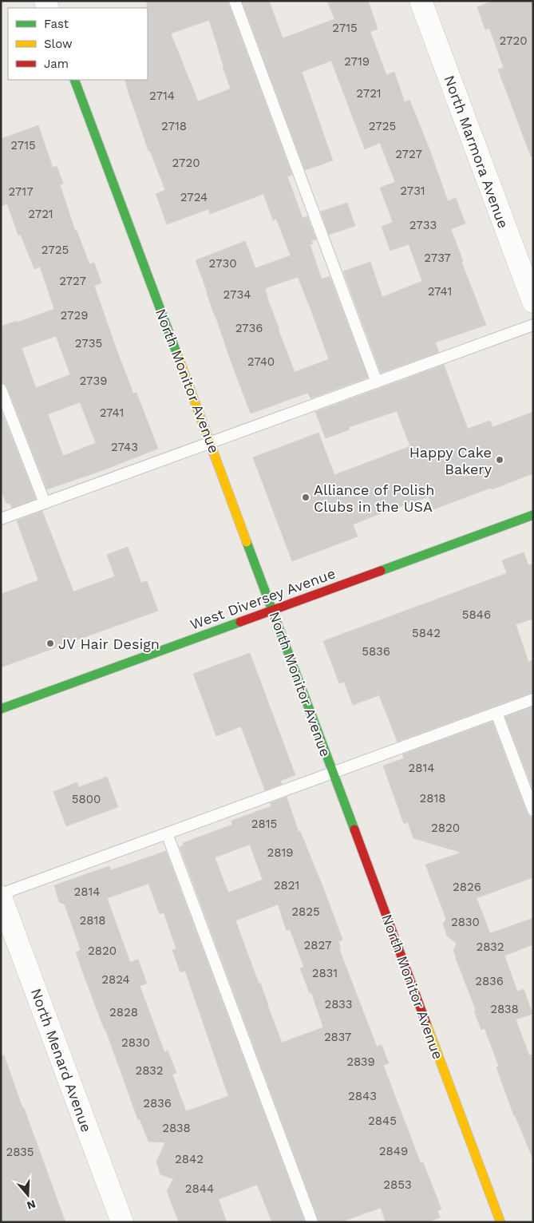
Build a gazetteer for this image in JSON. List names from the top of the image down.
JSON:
{
  "streets": {
    "street": [
      "North Marmora Avenue",
      "North Monitor Avenue",
      "West Diversey Avenue",
      "North Menard Avenue"
    ]
  },
  "crossings": [
    ["North Monitor Avenue", "West Diversey Avenue"]
  ],
  "places": ["Happy Cake Bakery", "Alliance of Polish Clubs in the USA", "JV Hair Design"],
  "house_numbers": [
    "2715",
    "2720",
    "2719",
    "2721",
    "2714",
    "2718",
    "2725",
    "2715",
    "2727",
    "2720",
    "2731",
    "2717",
    "2724",
    "2721",
    "2733",
    "2725",
    "2737",
    "2730",
    "2727",
    "2741",
    "2734",
    "2729",
    "2736",
    "2735",
    "2740",
    "2739",
    "2741",
    "2743",
    "5846",
    "5842",
    "5836",
    "2814",
    "2818",
    "5800",
    "2815",
    "2820",
    "2819",
    "2821",
    "2826",
    "2814",
    "2825",
    "2818",
    "2830",
    "2827",
    "2832",
    "2820",
    "2831",
    "2824",
    "2836",
    "2833",
    "2838",
    "2828",
    "2837",
    "2830",
    "2839",
    "2832",
    "2843",
    "2836",
    "2845",
    "2838",
    "2849",
    "2835",
    "2842",
    "2853",
    "2844"
  ],
  "legend": ["Fast", "Slow", "Jam"],
  "north": "bottom"
}
